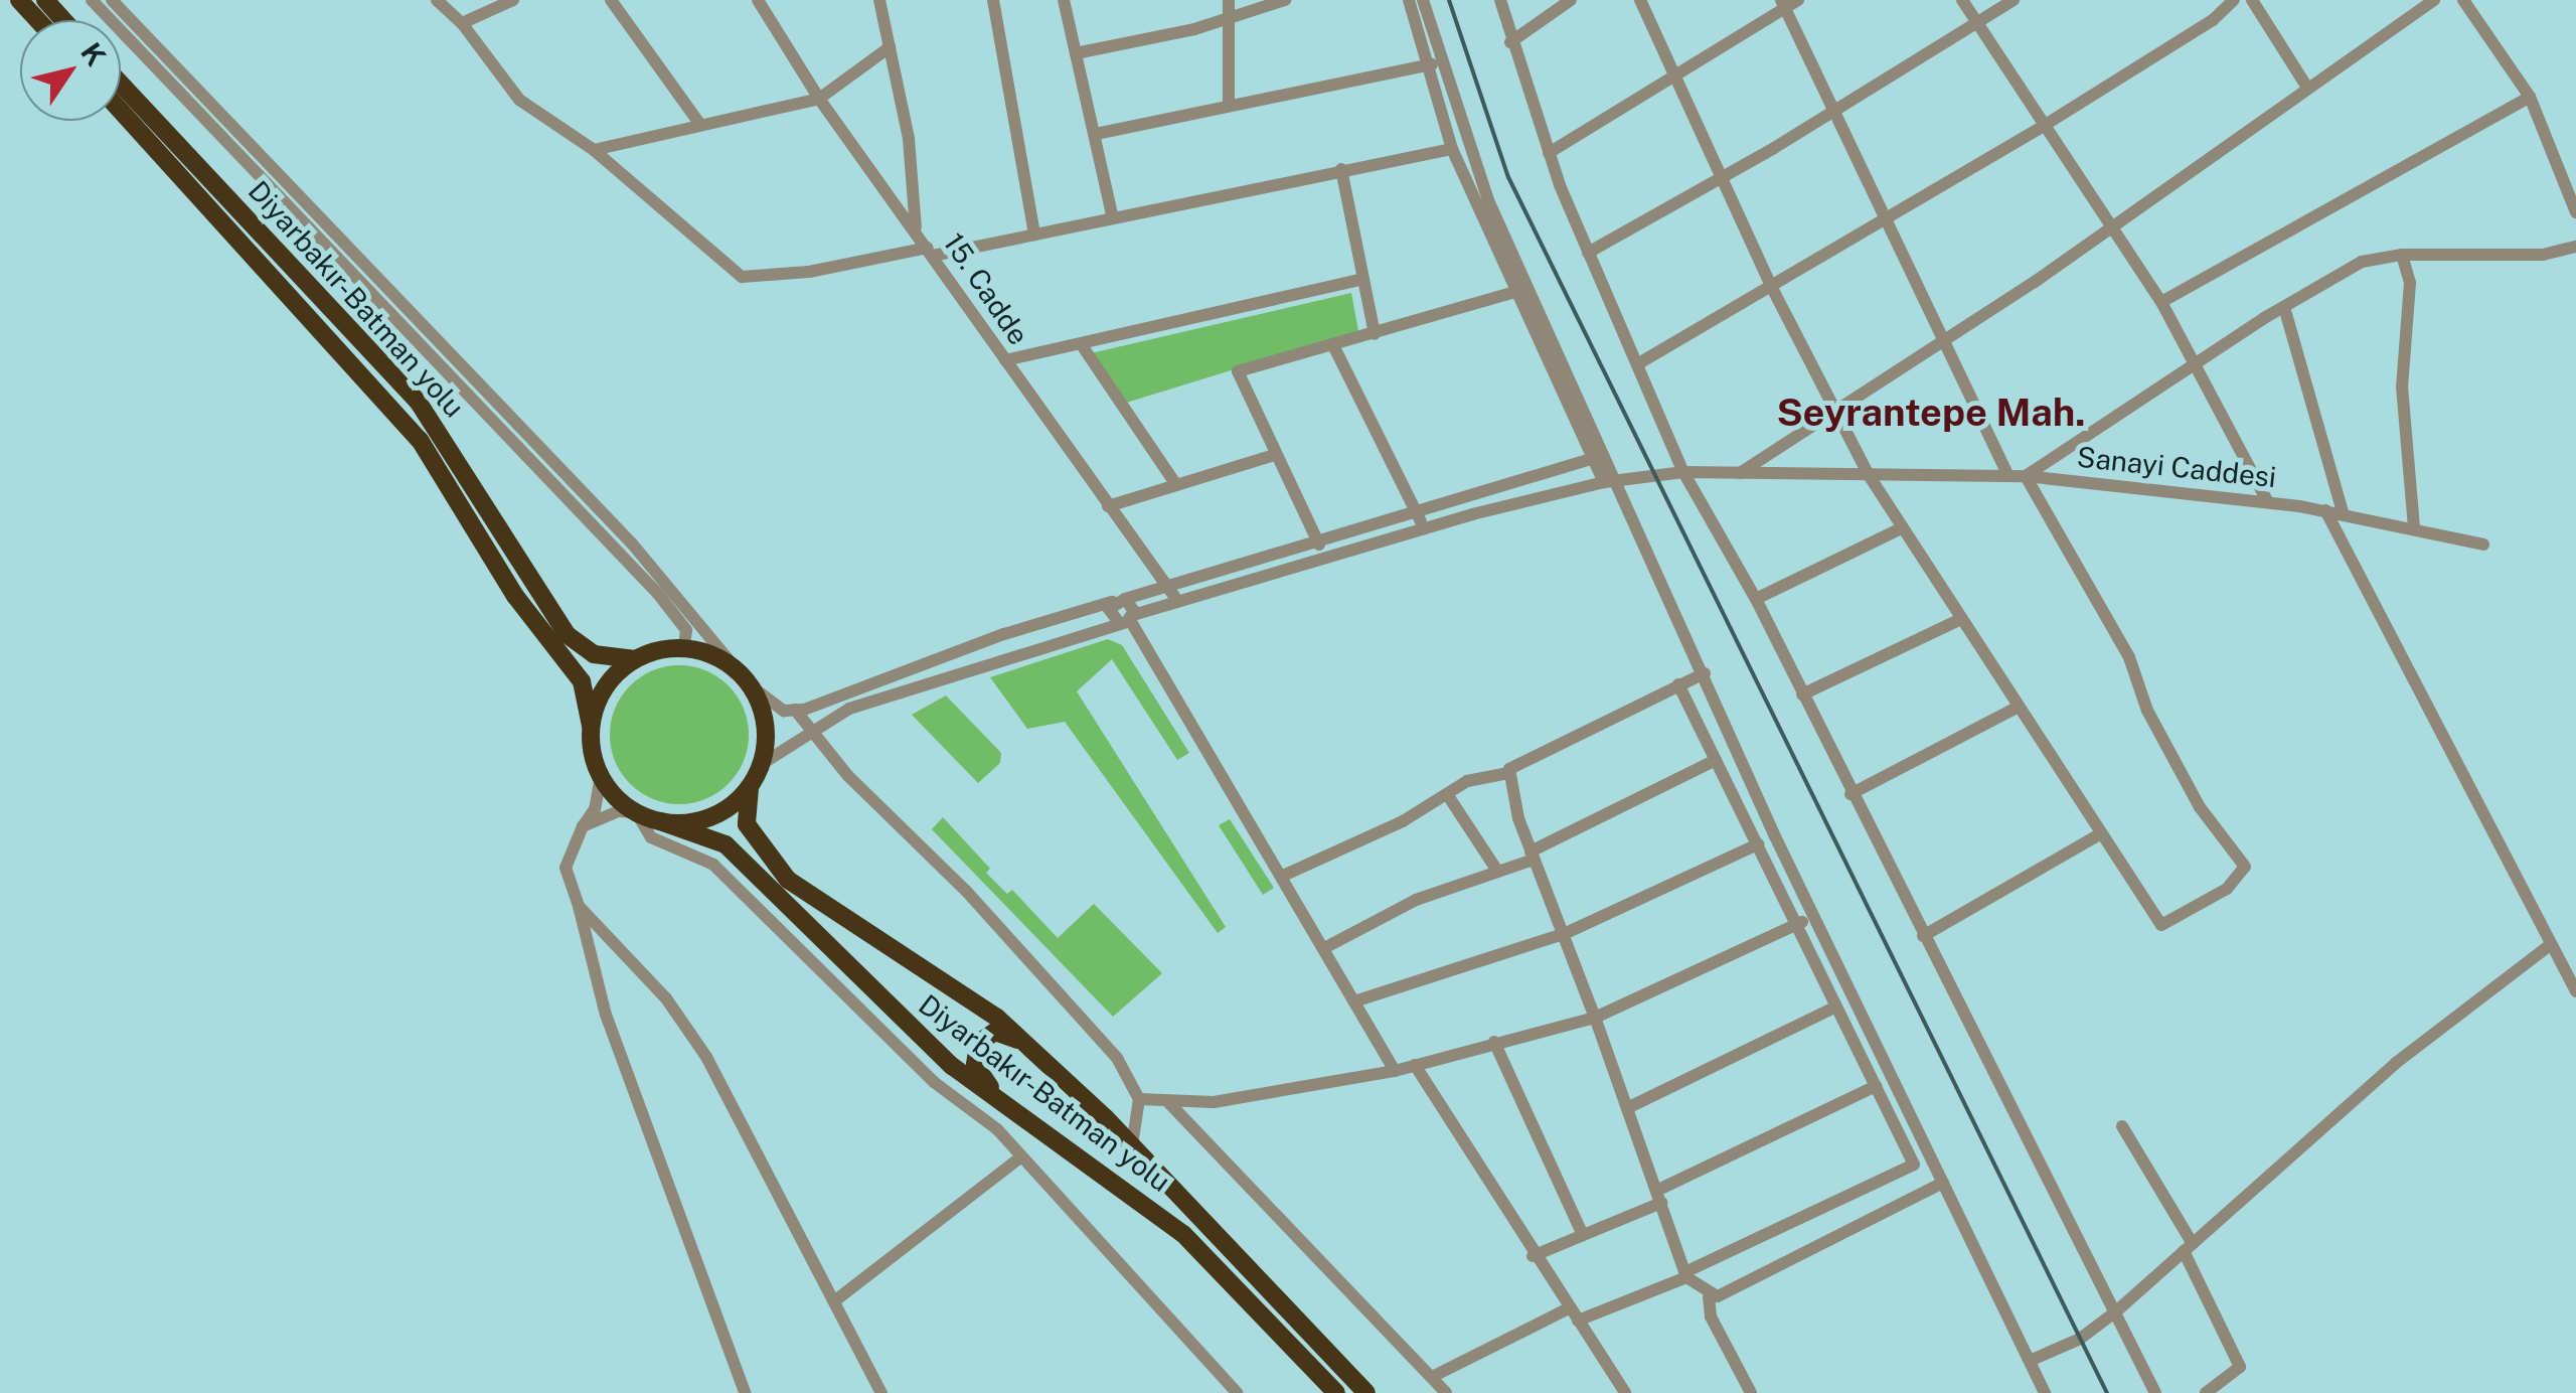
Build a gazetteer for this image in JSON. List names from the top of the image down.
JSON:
{
  "streets": {
    "highway": ["Diyarbakır-Batman yolu"],
    "street": ["15. Cadde", "Sanayi Caddesi"]
  },
  "districts": ["Seyrantepe Mah."],
  "north": "top right"
}
